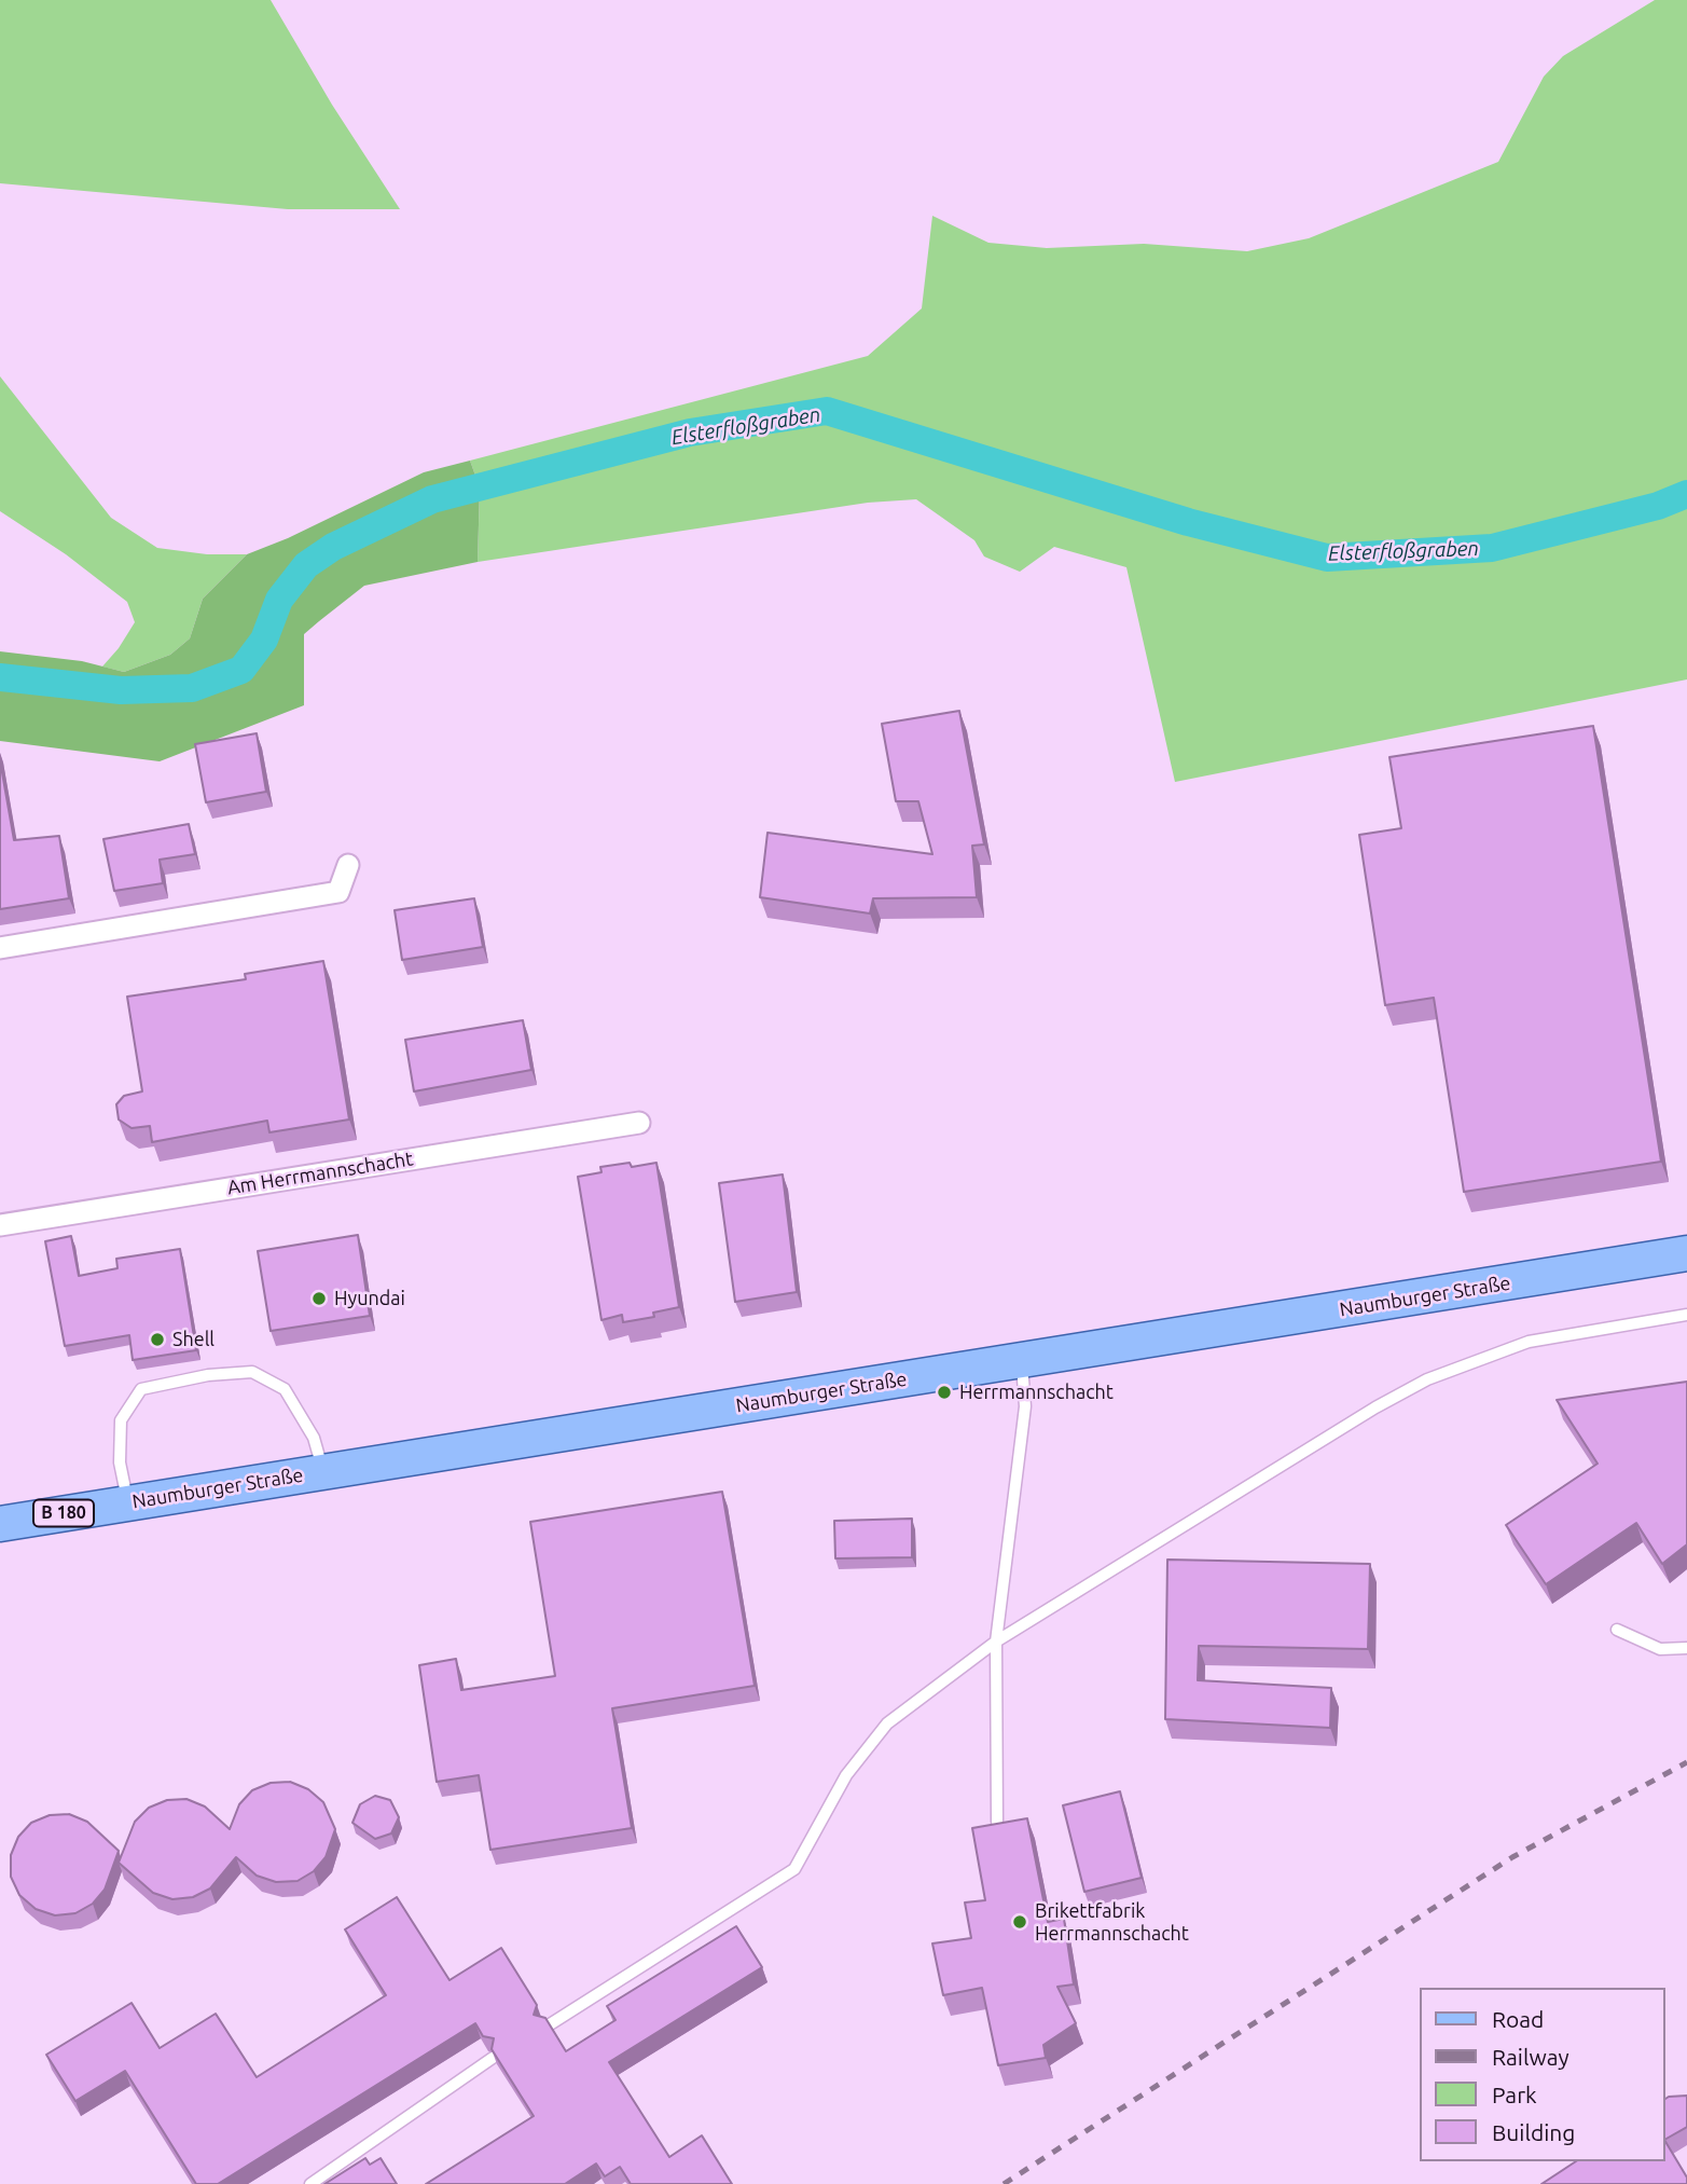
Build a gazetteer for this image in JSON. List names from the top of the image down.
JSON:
{
  "streets": {
    "main road": ["Naumburger Straße", "B 180"],
    "street": ["Am Herrmannschacht"]
  },
  "water": ["Elsterfloßgraben"],
  "places": [
    "Hyundai",
    "Shell",
    "Herrmannschacht",
    "Brikettfabrik Herrmannschacht"
  ],
  "legend": [
    "Road",
    "Railway",
    "Park",
    "Building"
  ]
}
